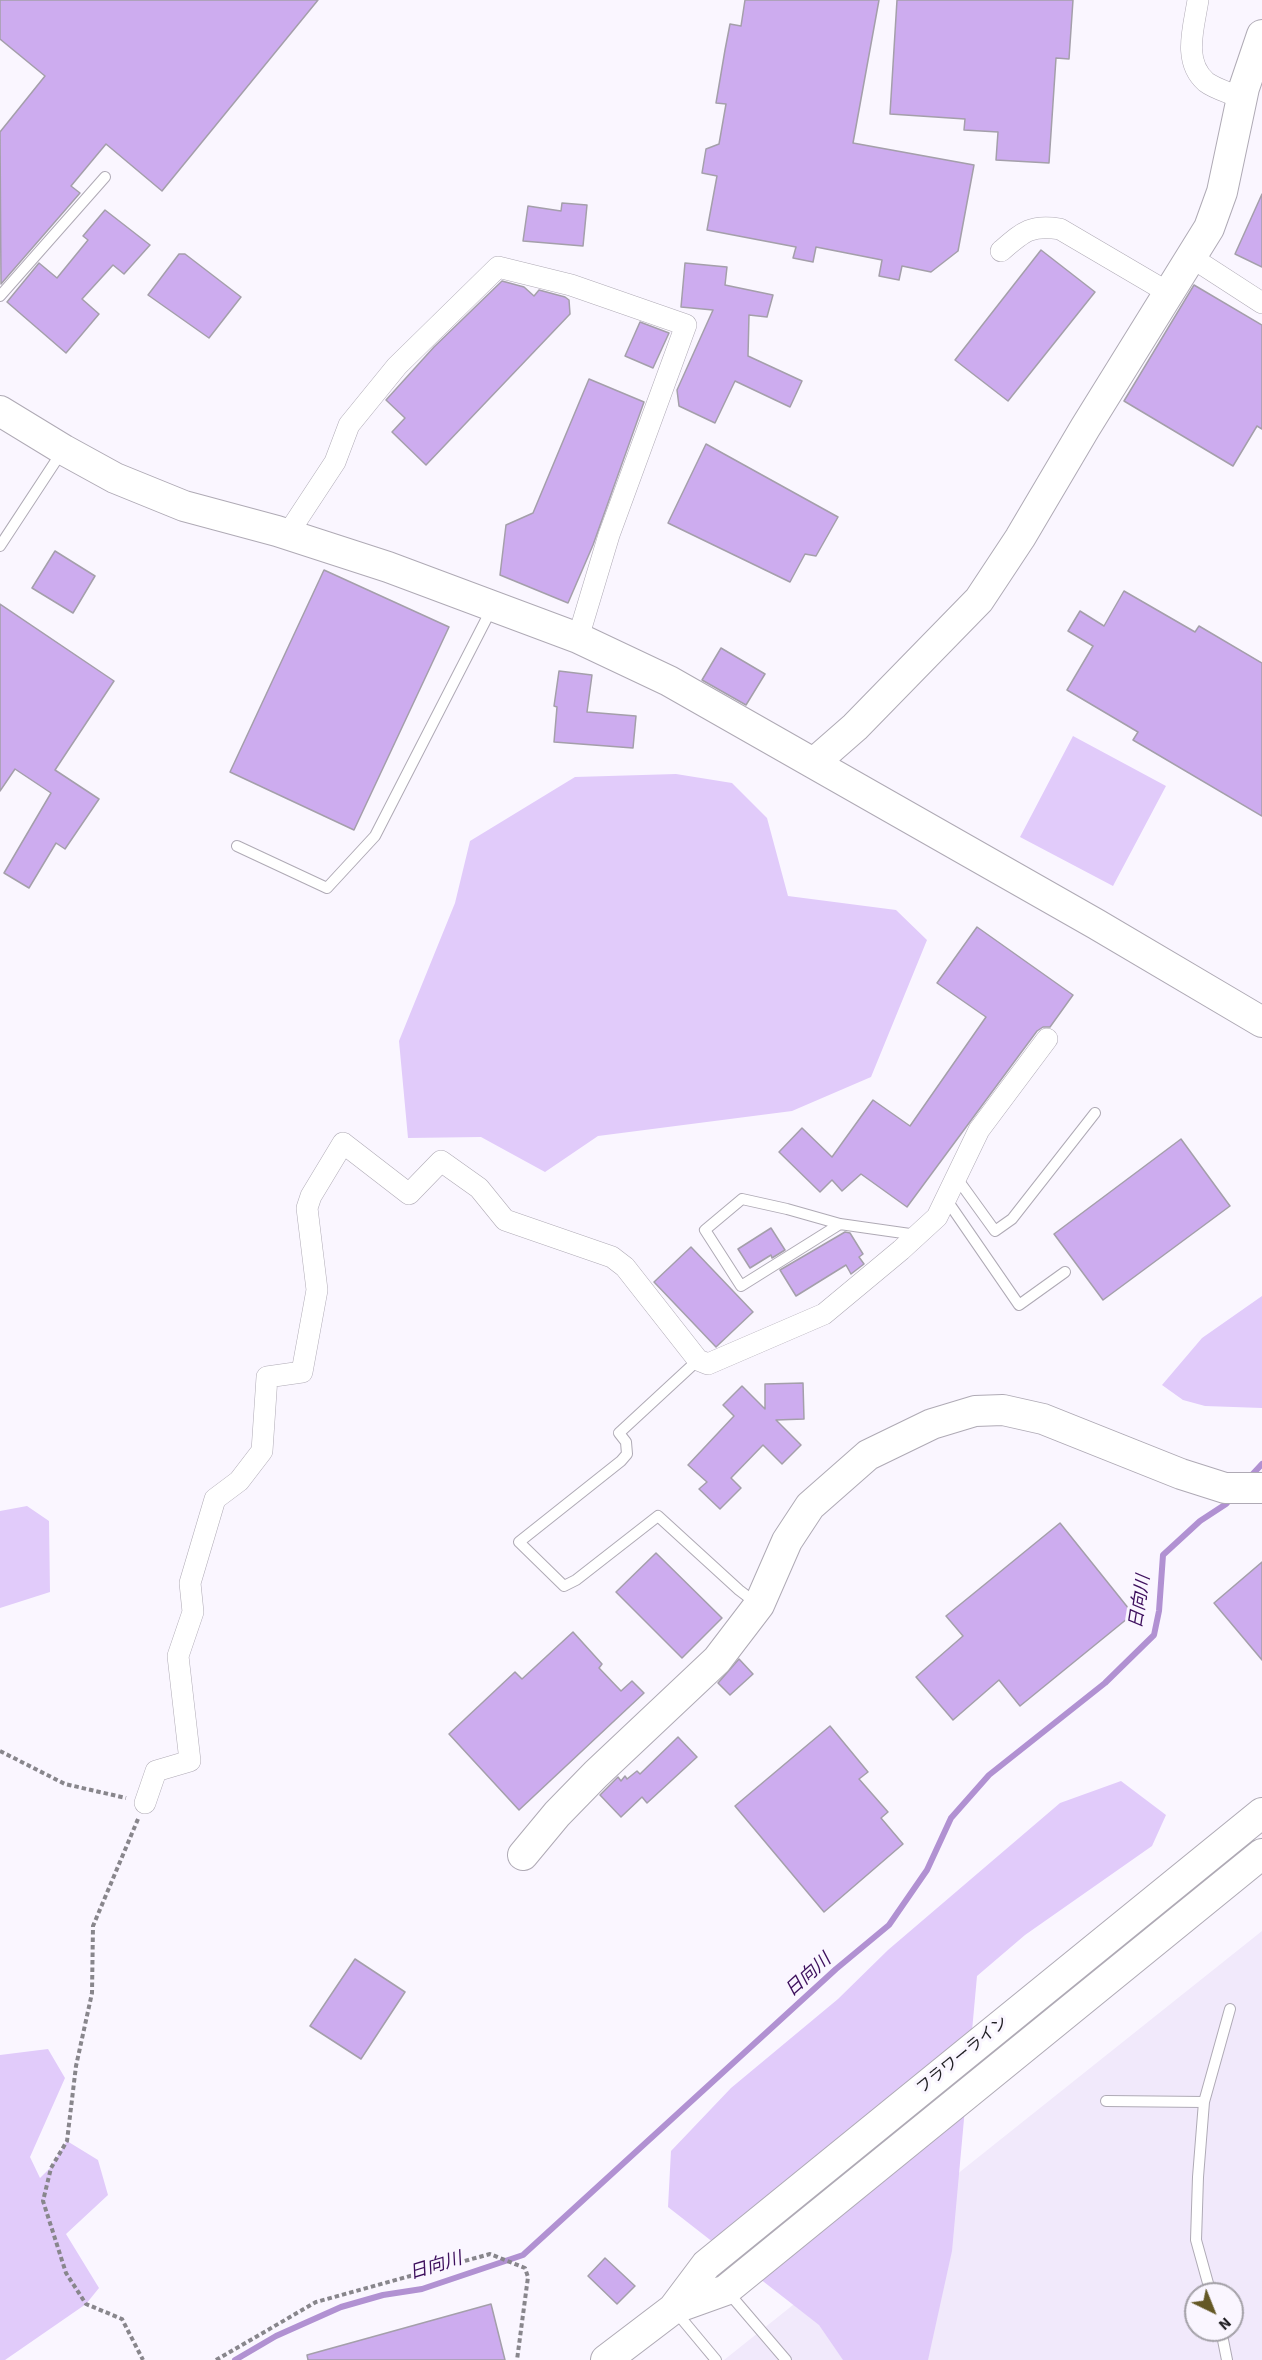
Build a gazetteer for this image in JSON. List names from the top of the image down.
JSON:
{
  "streets": {
    "street": ["フラワーライン"]
  },
  "water": ["日向川"],
  "north": "bottom right"
}
